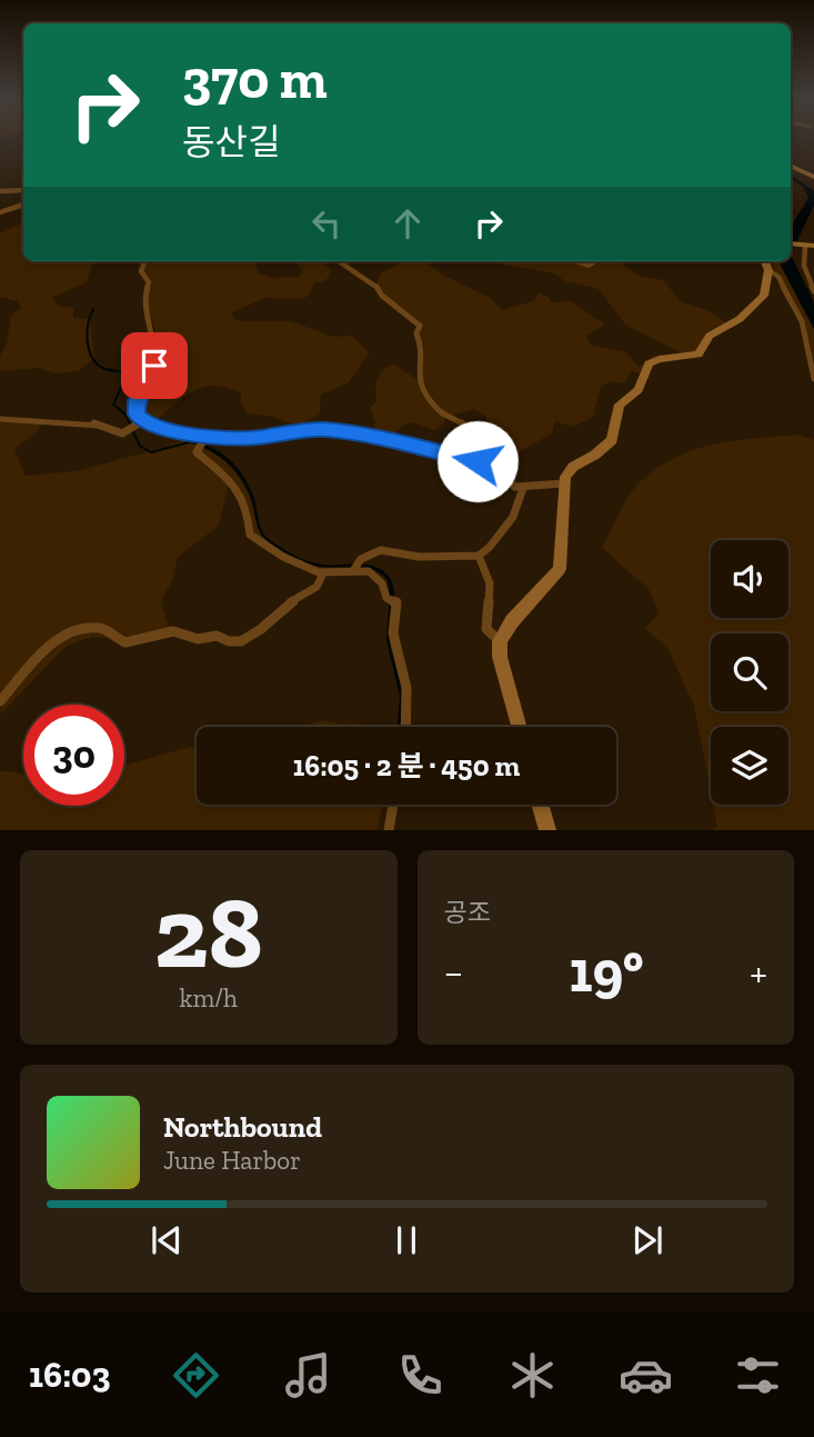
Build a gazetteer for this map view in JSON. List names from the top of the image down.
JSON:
{
  "page": {
    "turn": ["370 m", "동산길"],
    "limit": "30",
    "trip": "16:05 · 2 분 · 450 m",
    "tile": [
      ["28", "km/h"],
      "공조"
    ],
    "heat": ["−", "19°", "+"],
    "song": ["Northbound", "June Harbor"],
    "tabs": "16:03"
  }
}
